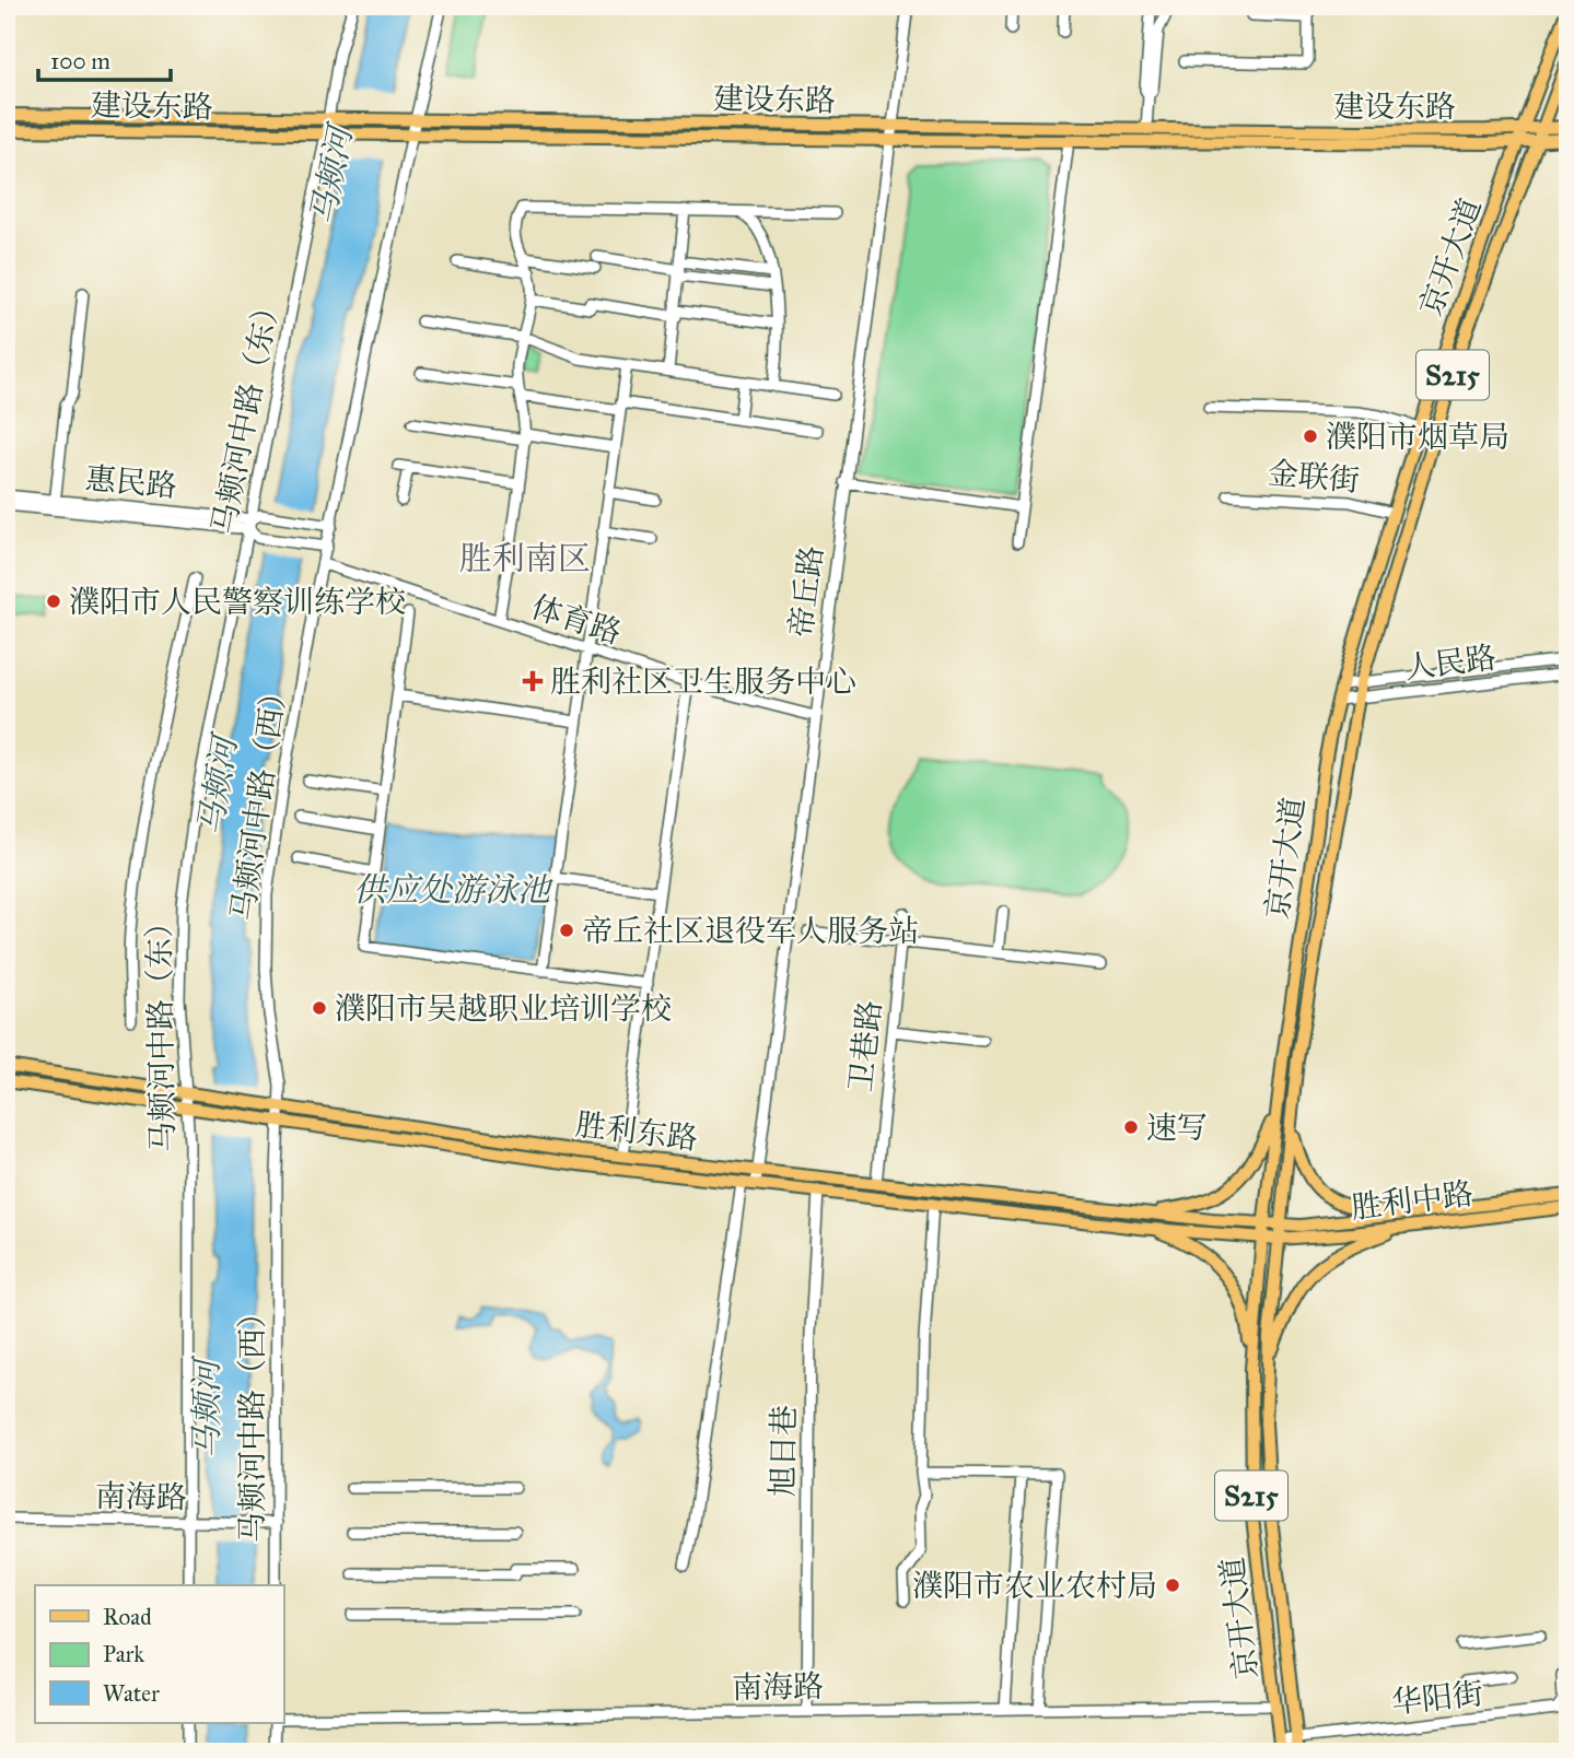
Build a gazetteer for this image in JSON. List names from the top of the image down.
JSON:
{
  "streets": {
    "main road": [
      "建设东路",
      "京开大道",
      "S215",
      "胜利东路",
      "胜利中路"
    ],
    "street": [
      "马颊河中路（东）",
      "金联街",
      "惠民路",
      "帝丘路",
      "体育路",
      "人民路",
      "马颊河中路（西）",
      "卫巷路",
      "旭日巷",
      "南海路",
      "华阳街"
    ]
  },
  "crossings": [
    ["建设东路", "京开大道"],
    ["建设东路", "马颊河中路（东）"],
    ["建设东路", "帝丘路"],
    ["建设东路", "马颊河中路（西）"],
    ["京开大道", "金联街"],
    ["京开大道", "人民路"],
    ["京开大道", "胜利东路"],
    ["京开大道", "胜利中路"],
    ["京开大道", "南海路"],
    ["京开大道", "华阳街"],
    ["马颊河中路（东）", "惠民路"],
    ["马颊河中路（东）", "胜利东路"],
    ["马颊河中路（东）", "南海路"],
    ["惠民路", "马颊河中路（西）"],
    ["帝丘路", "体育路"],
    ["帝丘路", "胜利东路"],
    ["体育路", "马颊河中路（西）"],
    ["马颊河中路（西）", "胜利东路"],
    ["马颊河中路（西）", "南海路"],
    ["卫巷路", "胜利东路"],
    ["胜利东路", "胜利中路"],
    ["胜利东路", "旭日巷"],
    ["旭日巷", "南海路"]
  ],
  "districts": ["胜利南区"],
  "water": ["马颊河", "供应处游泳池"],
  "places": {
    "other": [
      "濮阳市烟草局",
      "濮阳市人民警察训练学校",
      "帝丘社区退役军人服务站",
      "濮阳市吴越职业培训学校",
      "速写",
      "濮阳市农业农村局"
    ],
    "health": ["胜利社区卫生服务中心"]
  },
  "legend": ["Road", "Park", "Water"],
  "scale_bar": "100 m"
}
